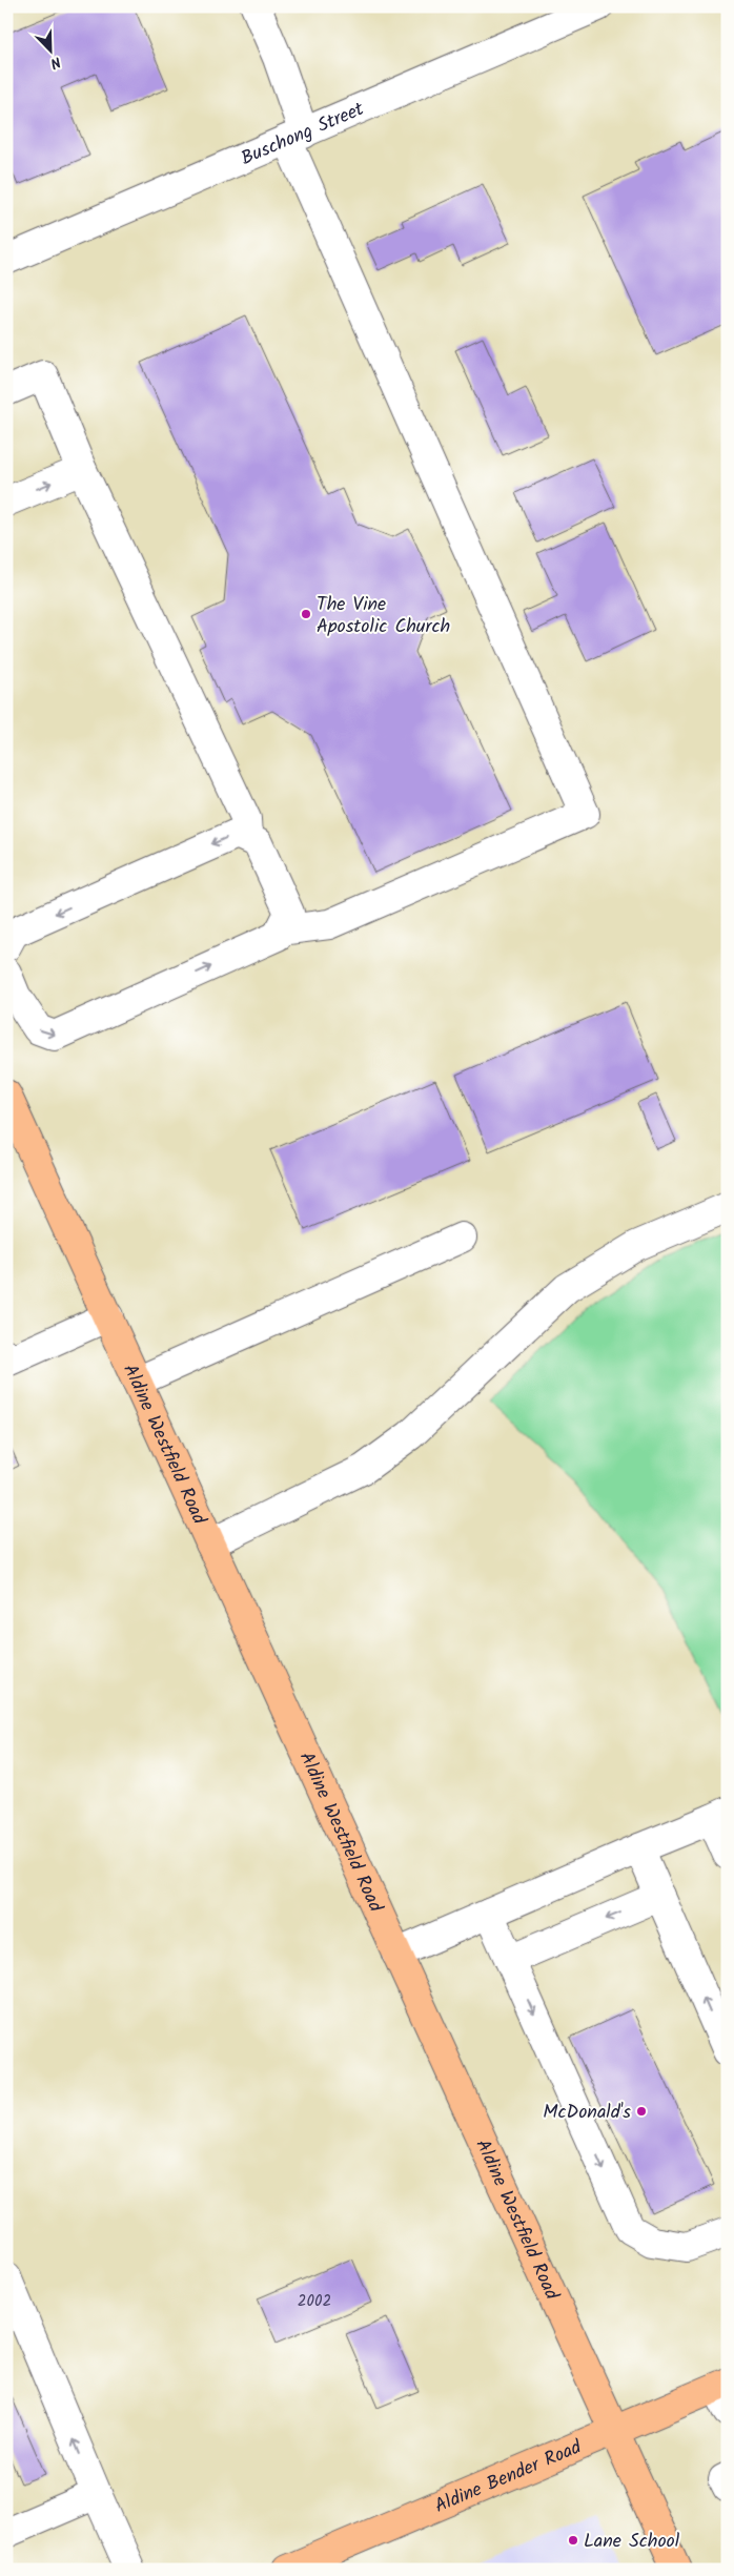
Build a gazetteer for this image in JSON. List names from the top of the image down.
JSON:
{
  "streets": {
    "main road": ["Aldine Westfield Road", "Aldine Bender Road"],
    "street": ["Buschong Street"]
  },
  "crossings": [
    ["Aldine Westfield Road", "Aldine Bender Road"]
  ],
  "places": ["The Vine Apostolic Church", "McDonald's", "Lane School"],
  "house_numbers": ["2002"],
  "north": "bottom right"
}
